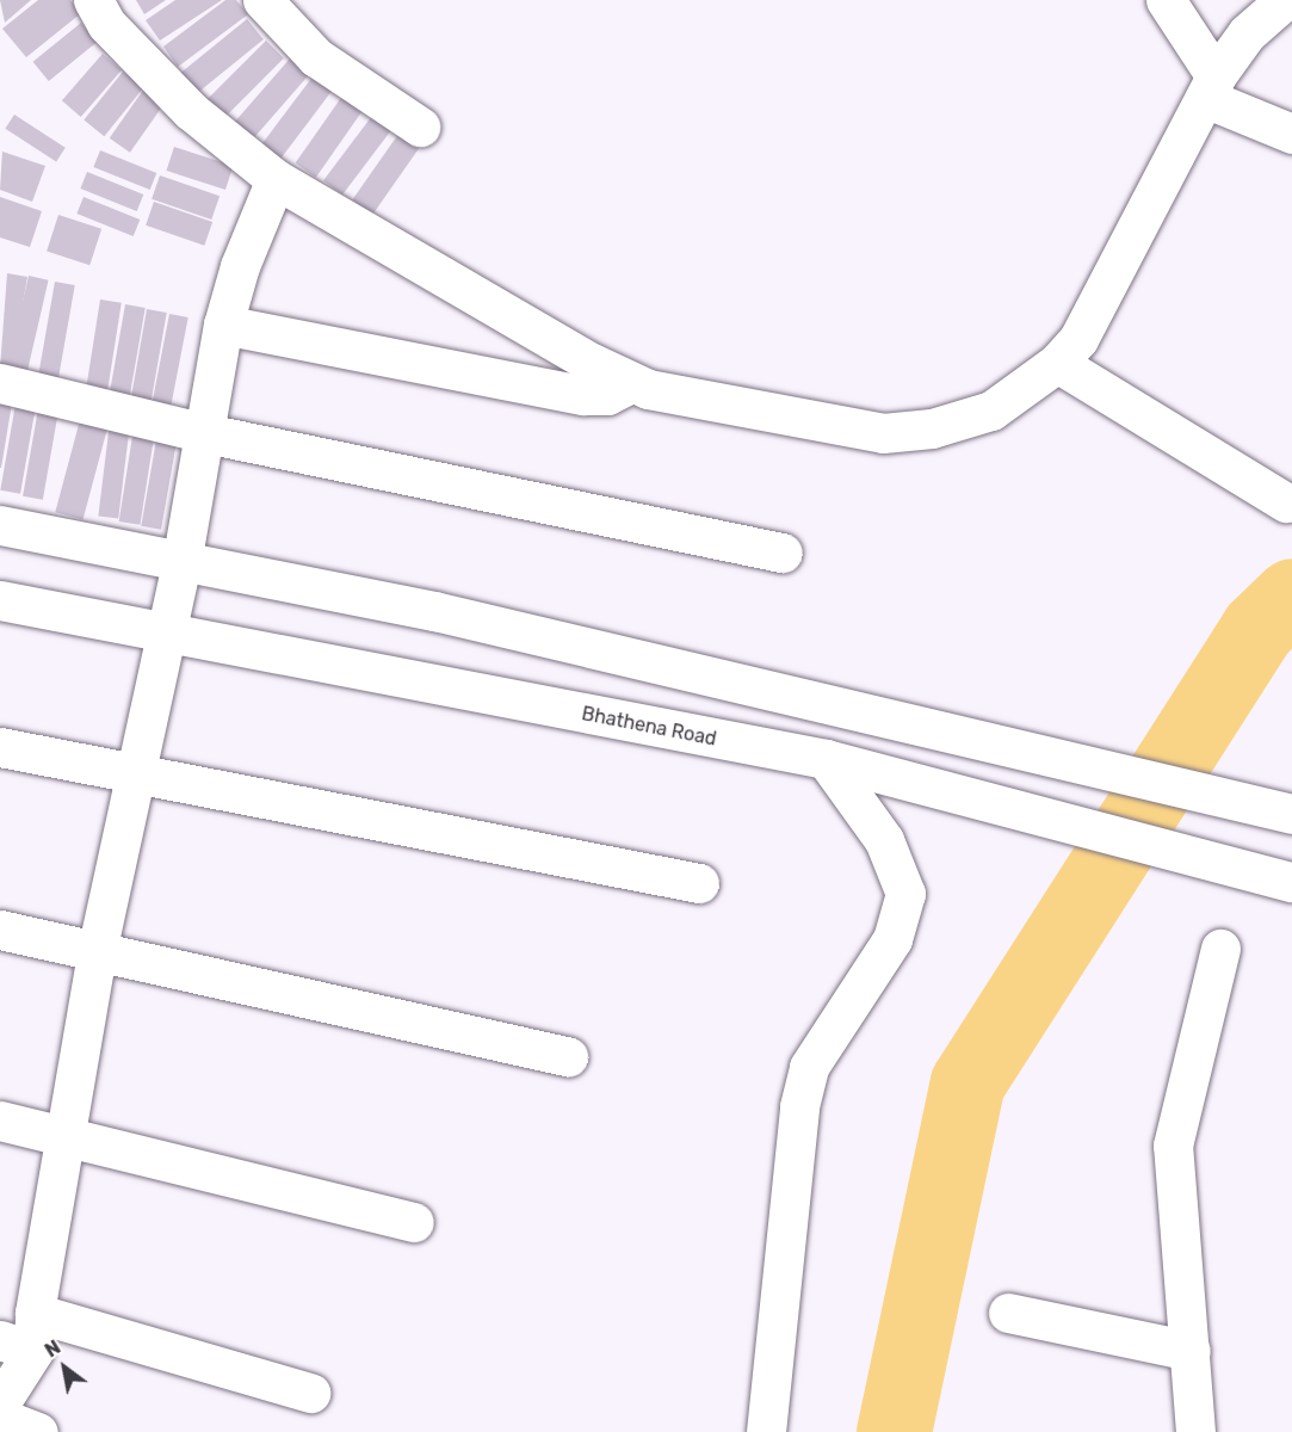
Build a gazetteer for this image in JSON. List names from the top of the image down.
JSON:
{
  "streets": {
    "street": ["Bhathena Road"]
  },
  "north": "top left"
}
